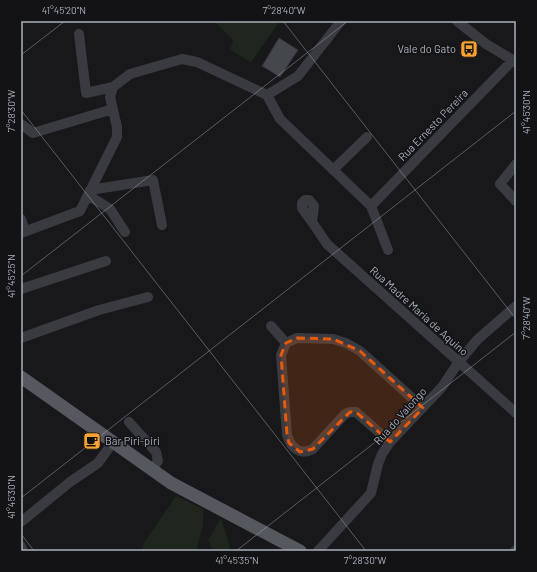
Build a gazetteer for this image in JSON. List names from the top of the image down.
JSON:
{
  "streets": {
    "street": ["Rua Ernesto Pereira", "Rua Madre Maria de Aquino", "Rua do Valongo"]
  },
  "crossings": [
    ["Rua Madre Maria de Aquino", "Rua do Valongo"]
  ],
  "places": {
    "bus stop": ["Vale do Gato"],
    "cafe": ["Bar Piri-piri"]
  },
  "coordinates": [
    "41°45'20\"N",
    "7°28'40\"W",
    "7°28'30\"W",
    "41°45'30\"N",
    "41°45'25\"N",
    "41°45'35\"N"
  ]
}
